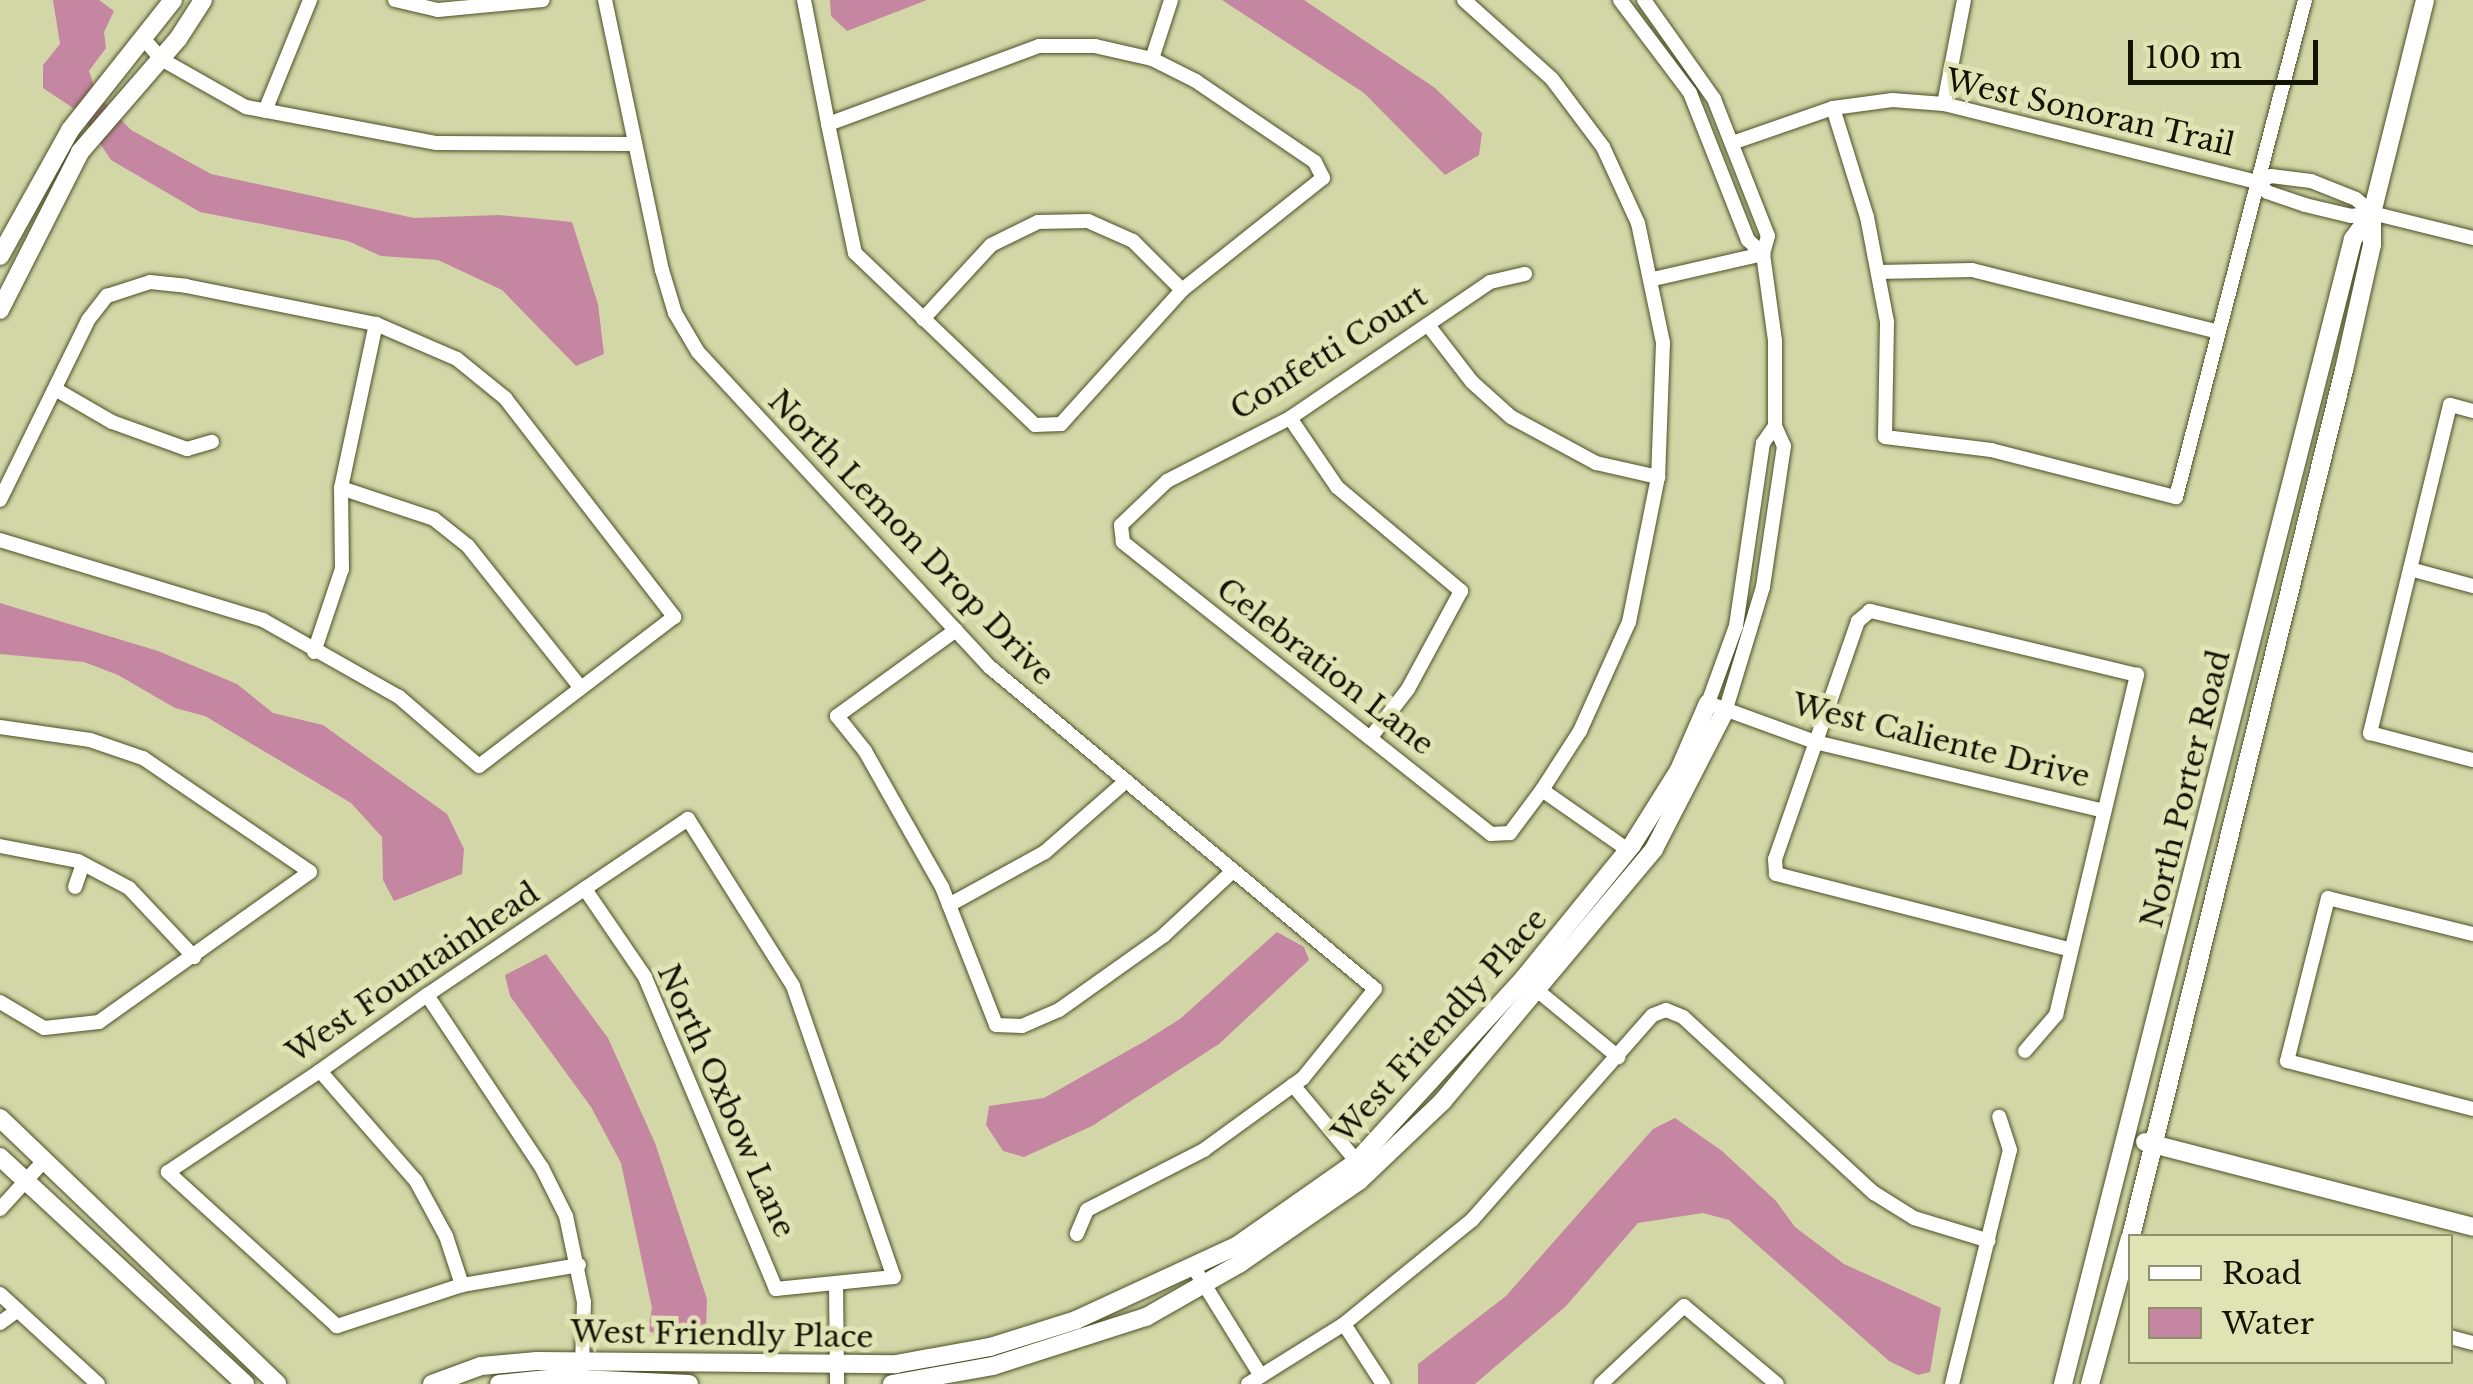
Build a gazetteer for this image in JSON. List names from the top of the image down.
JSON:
{
  "streets": {
    "street": [
      "West Sonoran Trail",
      "Confetti Court",
      "North Lemon Drop Drive",
      "Celebration Lane",
      "West Caliente Drive",
      "North Porter Road",
      "West Fountainhead",
      "West Friendly Place",
      "North Oxbow Lane"
    ]
  },
  "crossings": [
    ["West Sonoran Trail", "North Porter Road"],
    ["West Sonoran Trail", "West Friendly Place"],
    ["Confetti Court", "Celebration Lane"],
    ["West Caliente Drive", "West Friendly Place"],
    ["West Fountainhead", "North Oxbow Lane"]
  ],
  "legend": ["Road", "Water"],
  "scale_bar": "100 m"
}
